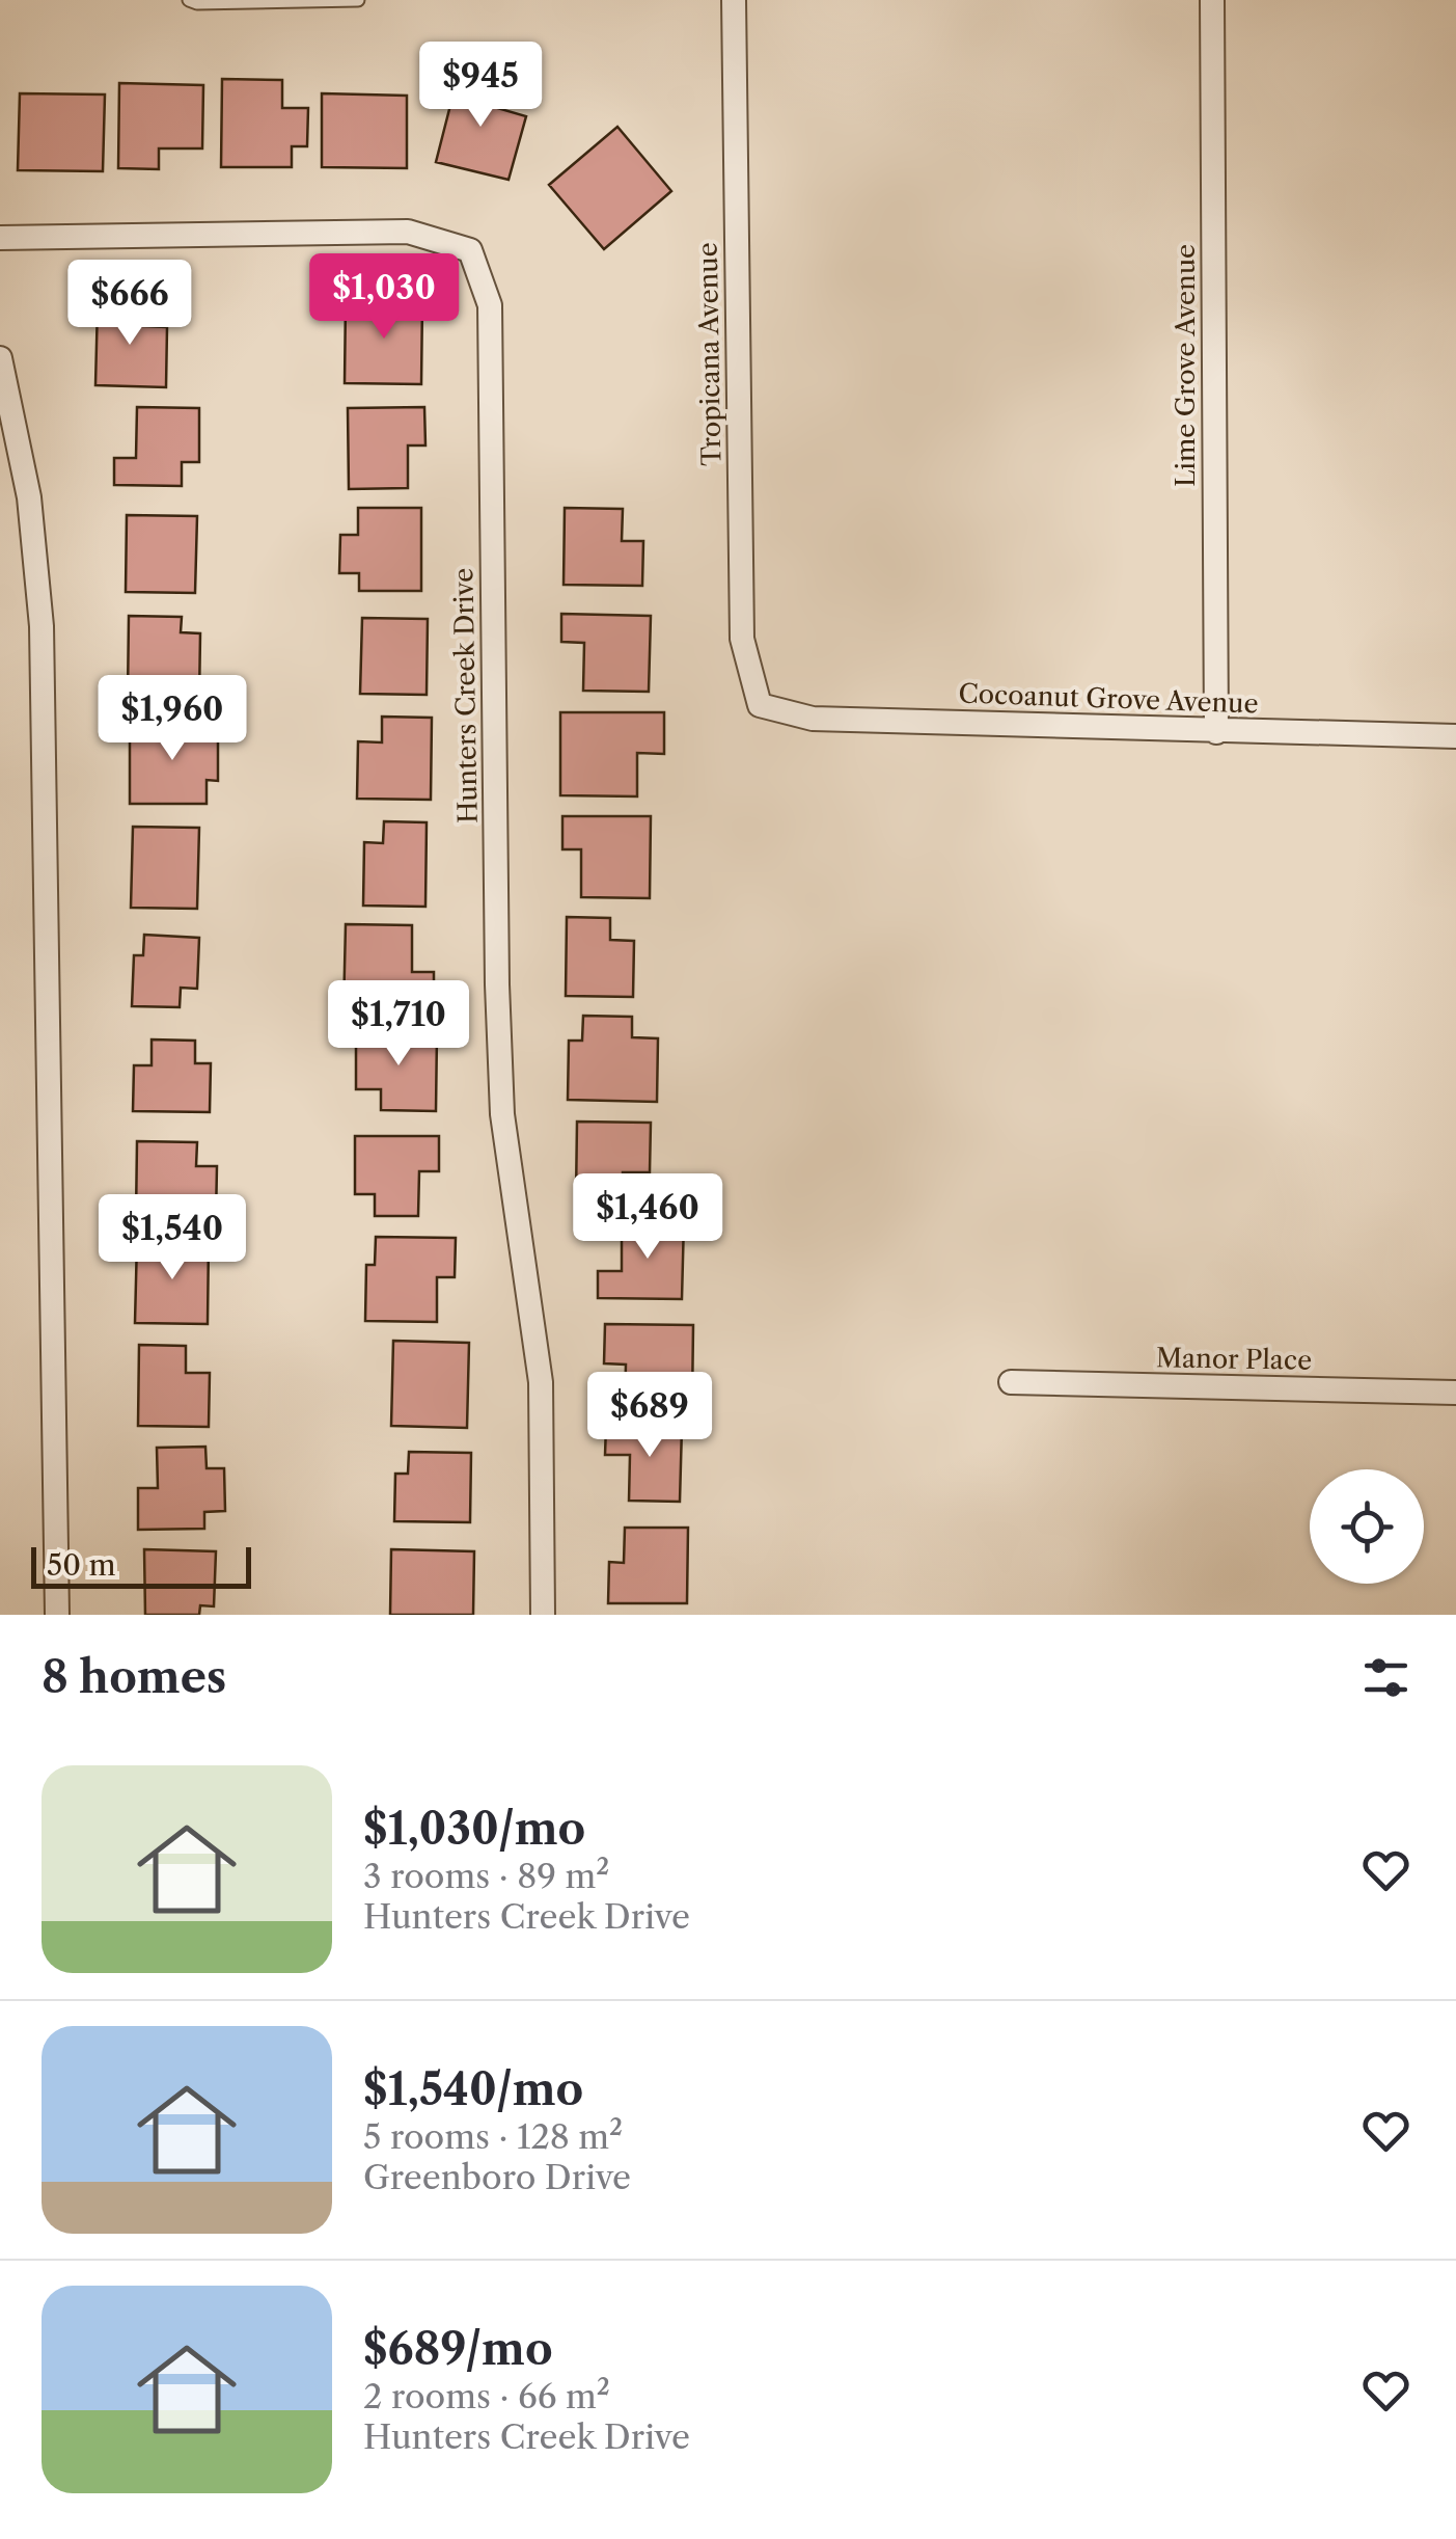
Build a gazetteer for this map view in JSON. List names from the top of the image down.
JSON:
{
  "streets": {
    "street": [
      "Tropicana Avenue",
      "Lime Grove Avenue",
      "Hunters Creek Drive",
      "Cocoanut Grove Avenue",
      "Manor Place"
    ]
  },
  "crossings": [
    ["Tropicana Avenue", "Cocoanut Grove Avenue"],
    ["Lime Grove Avenue", "Cocoanut Grove Avenue"]
  ],
  "scale_bar": "50 m",
  "page": {
    "price": [
      "$945",
      "$1,030",
      "$666",
      "$1,960",
      "$1,710",
      "$1,460",
      "$1,540",
      "$689"
    ],
    "scale": "50 m",
    "heading": "8 homes",
    "list": [
      {
        "name": "$1,030/mo",
        "note": "3 rooms · 89 m² · Hunters Creek Drive"
      },
      {
        "name": "$1,540/mo",
        "note": "5 rooms · 128 m² · Greenboro Drive"
      },
      {
        "name": "$689/mo",
        "note": "2 rooms · 66 m² · Hunters Creek Drive"
      }
    ]
  }
}
